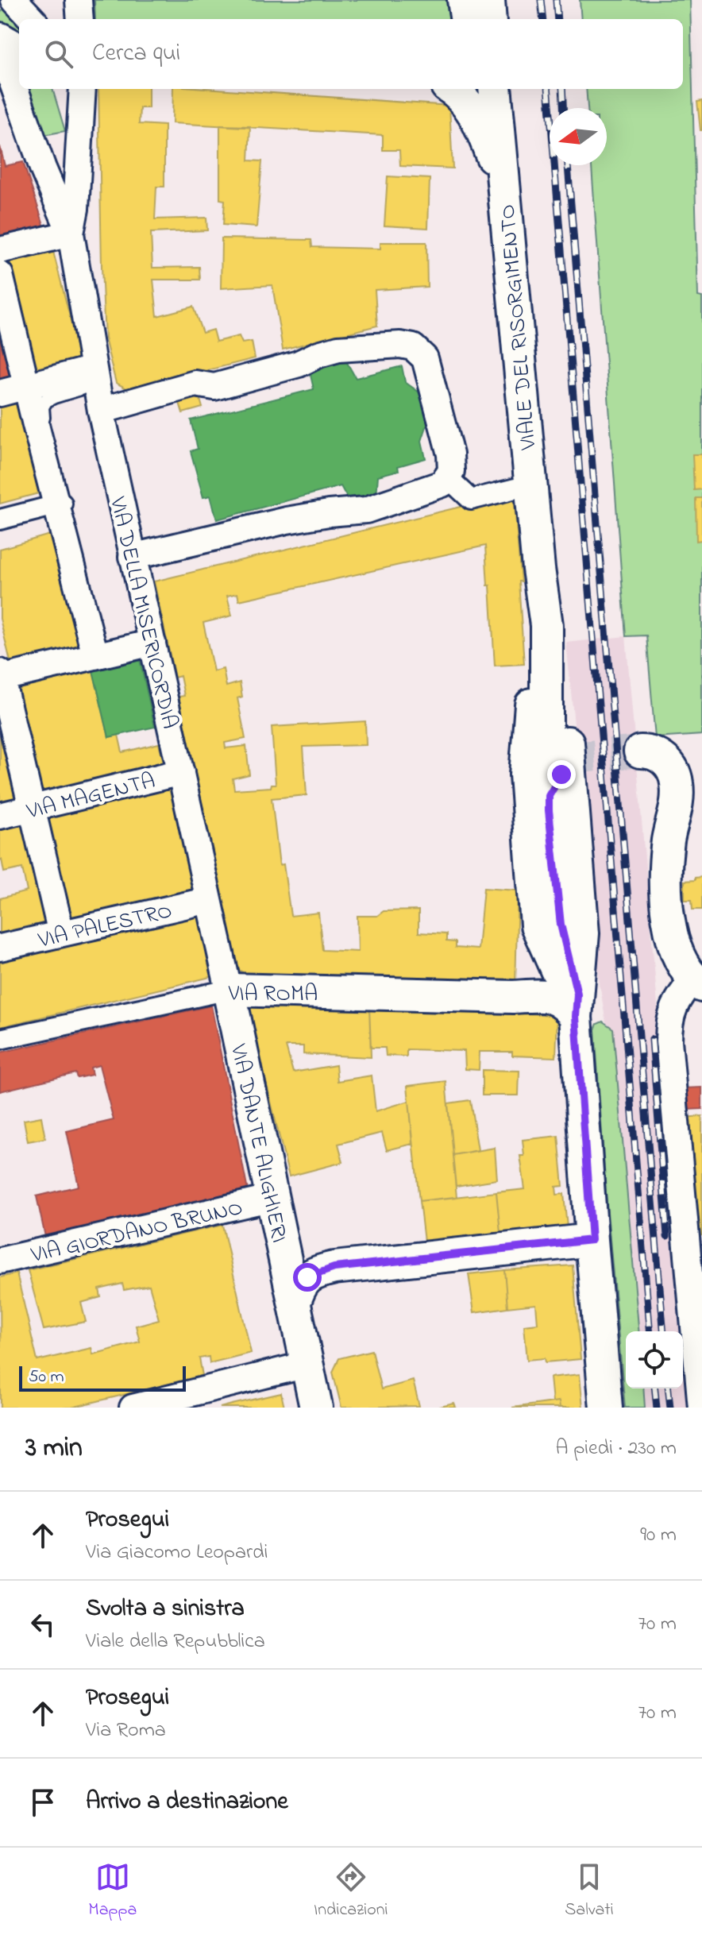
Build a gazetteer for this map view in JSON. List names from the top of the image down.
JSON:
{
  "streets": {
    "street": [
      "VIALE DEL RISORGIMENTO",
      "VIA DELLA MISERICORDIA",
      "VIA MAGENTA",
      "VIA PALESTRO",
      "VIA ROMA",
      "VIA DANTE ALIGHIERI",
      "VIA GIORDANO BRUNO"
    ]
  },
  "crossings": [
    ["VIALE DEL RISORGIMENTO", "VIA ROMA"],
    ["VIA DELLA MISERICORDIA", "VIA MAGENTA"],
    ["VIA DELLA MISERICORDIA", "VIA PALESTRO"],
    ["VIA DELLA MISERICORDIA", "VIA ROMA"],
    ["VIA DELLA MISERICORDIA", "VIA DANTE ALIGHIERI"],
    ["VIA ROMA", "VIA DANTE ALIGHIERI"],
    ["VIA DANTE ALIGHIERI", "VIA GIORDANO BRUNO"]
  ],
  "scale_bar": "50 m",
  "north": "left",
  "page": {
    "search": "Cerca qui",
    "scale": "50 m",
    "heading": ["3 min", "A piedi · 230 m"],
    "list": [
      ["Prosegui", "Via Giacomo Leopardi", "90 m"],
      ["Svolta a sinistra", "Viale della Repubblica", "70 m"],
      ["Prosegui", "Via Roma", "70 m"],
      "Arrivo a destinazione"
    ],
    "nav": ["Mappa", "Indicazioni", "Salvati"]
  }
}
